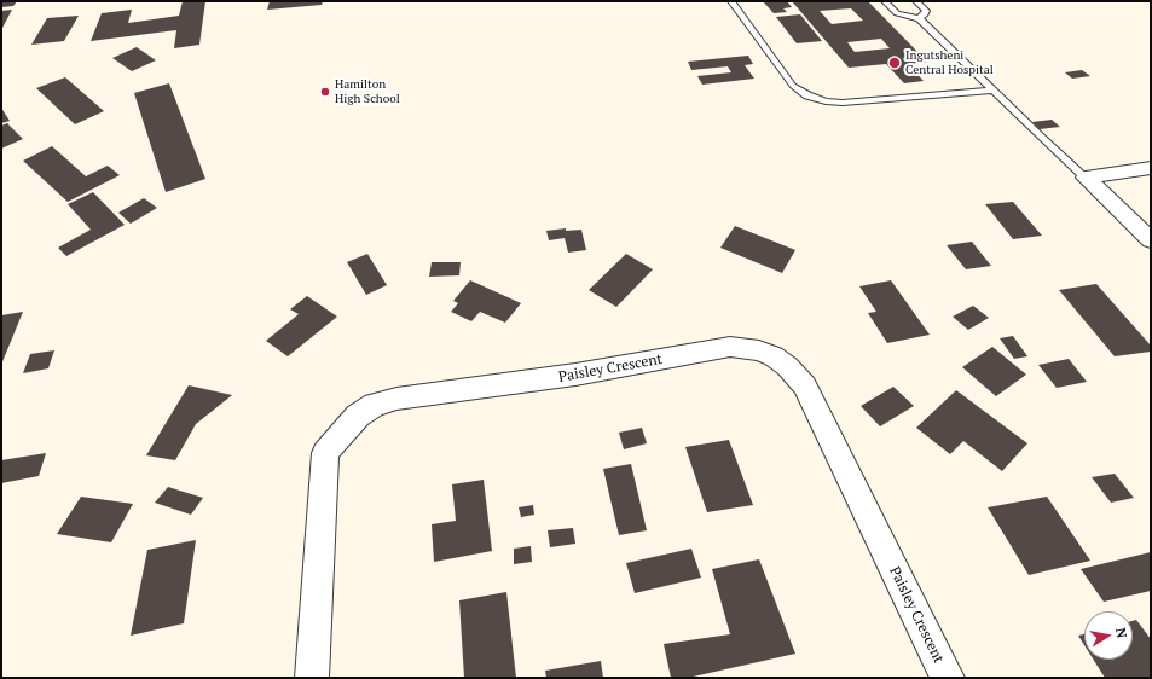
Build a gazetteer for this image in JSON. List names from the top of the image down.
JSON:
{
  "streets": {
    "street": ["Paisley Crescent"]
  },
  "places": ["Ingutsheni Central Hospital", "Hamilton High School"],
  "north": "right"
}
